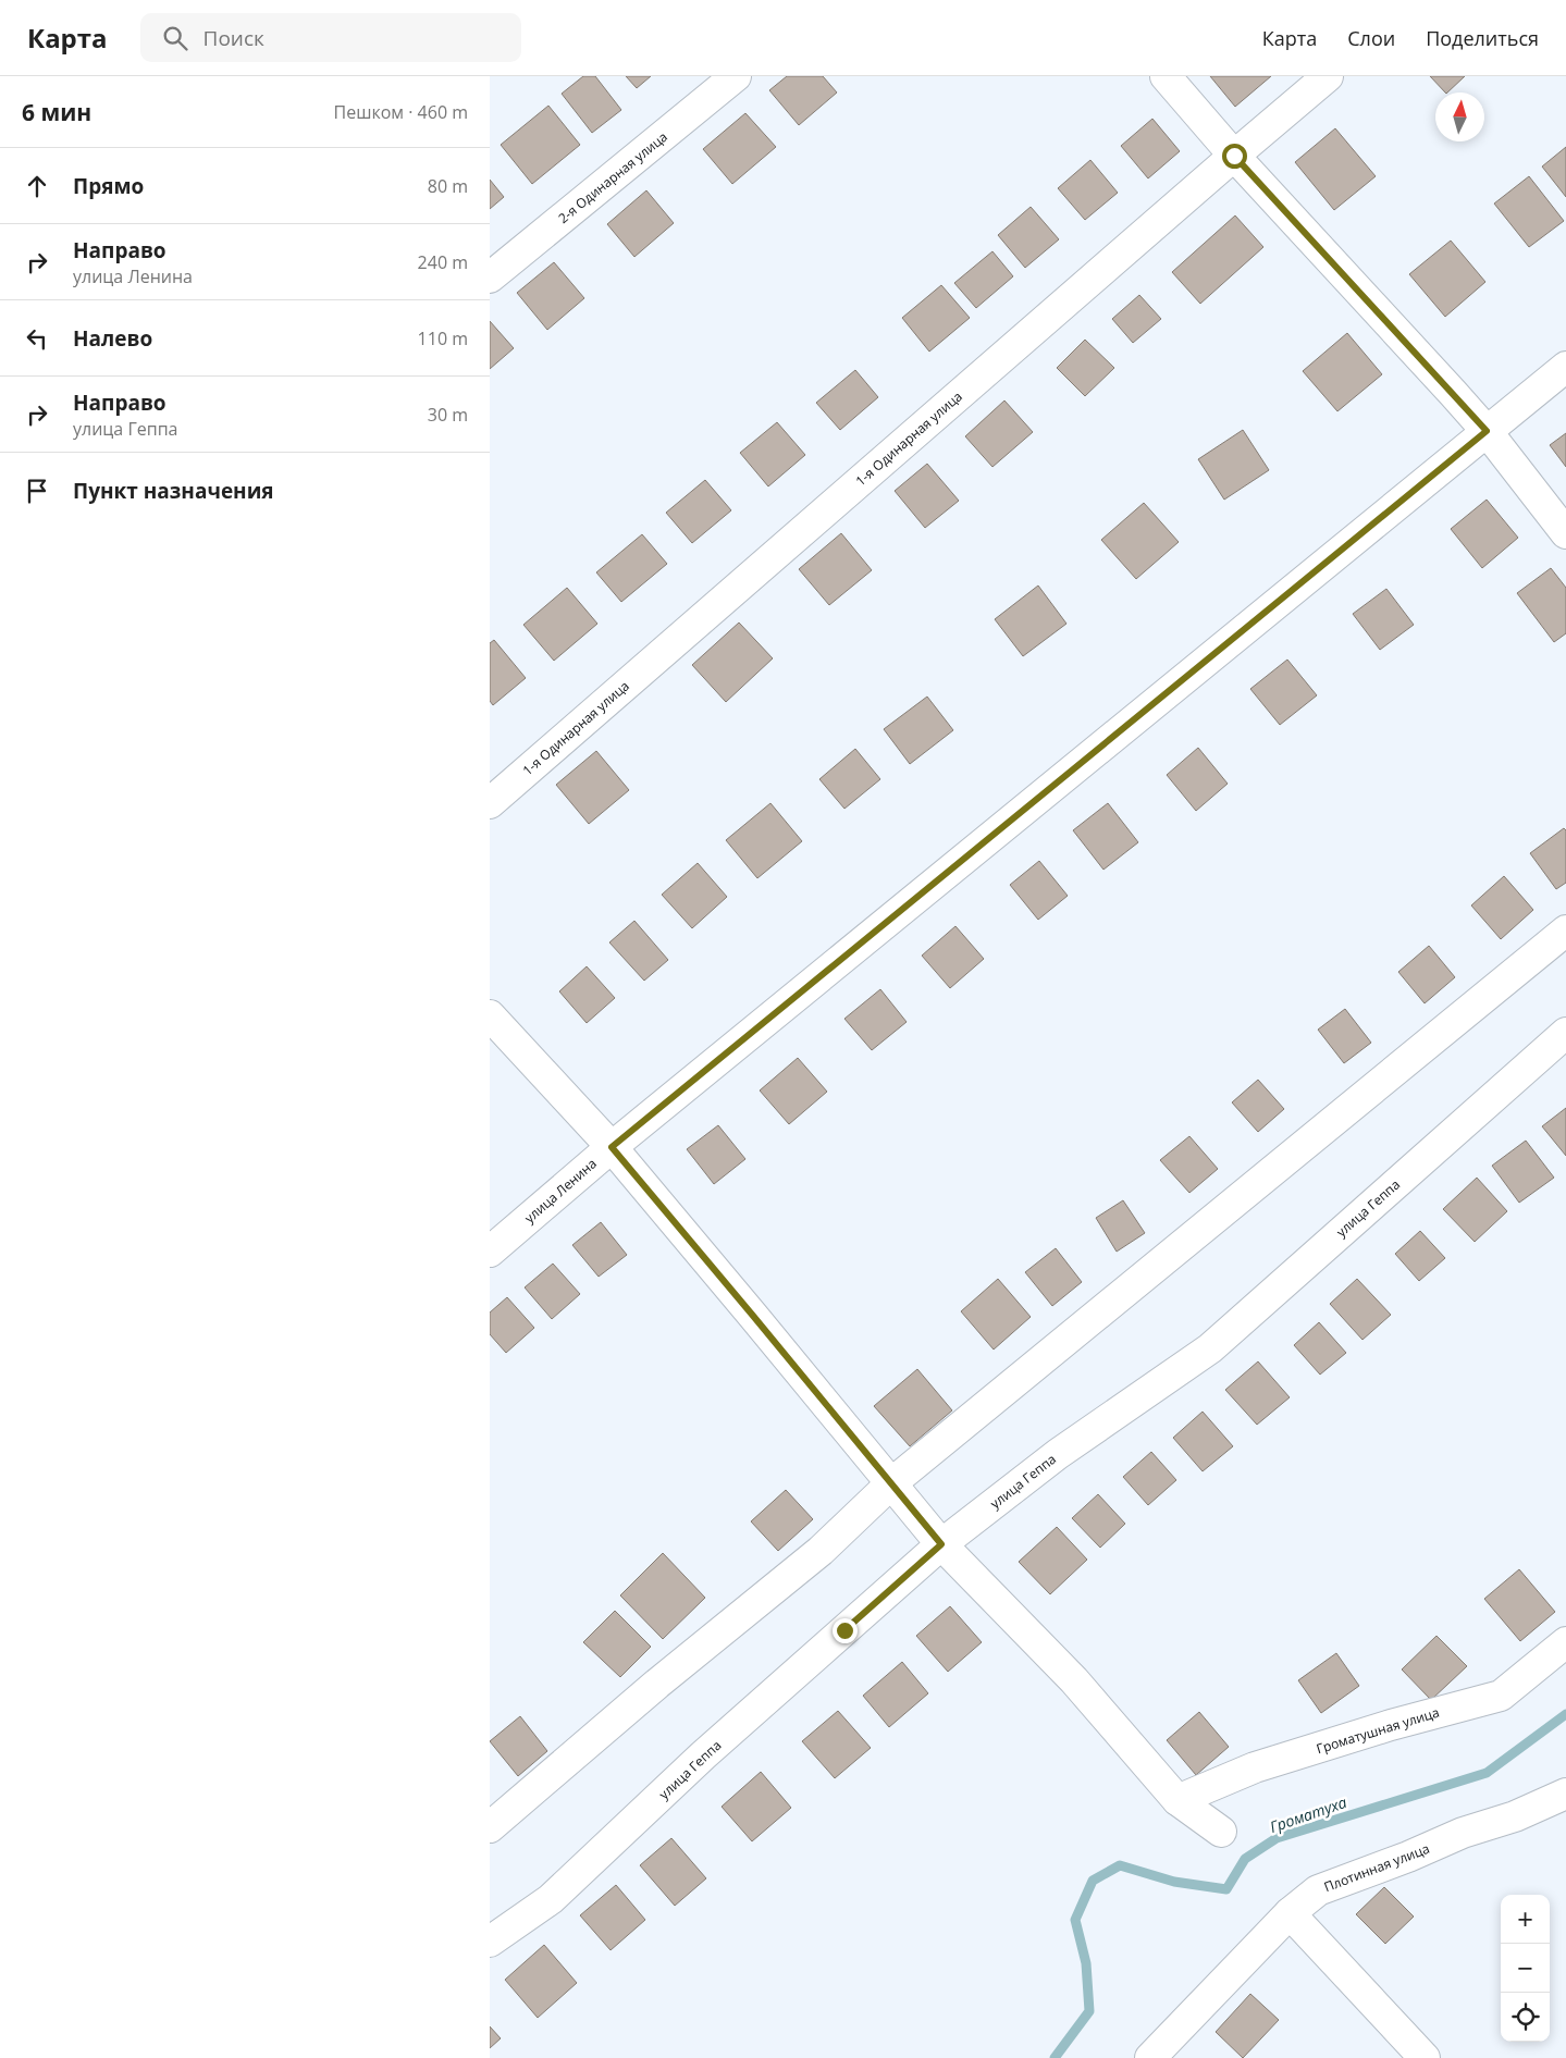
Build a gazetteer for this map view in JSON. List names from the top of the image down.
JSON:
{
  "streets": {
    "street": [
      "2-я Одинарная улица",
      "1-я Одинарная улица",
      "улица Ленина",
      "улица Геппа",
      "Громатушная улица",
      "Плотинная улица"
    ]
  },
  "water": ["Громатуха"],
  "north": "top",
  "page": {
    "header": "Карта",
    "search": "Поиск",
    "nav": ["Карта", "Слои", "Поделиться"],
    "heading": ["6 мин", "Пешком · 460 m"],
    "list": [
      ["Прямо", "80 m"],
      ["Направо", "улица Ленина", "240 m"],
      ["Налево", "110 m"],
      ["Направо", "улица Геппа", "30 m"],
      "Пункт назначения"
    ],
    "map_buttons": ["+", "−"]
  }
}
